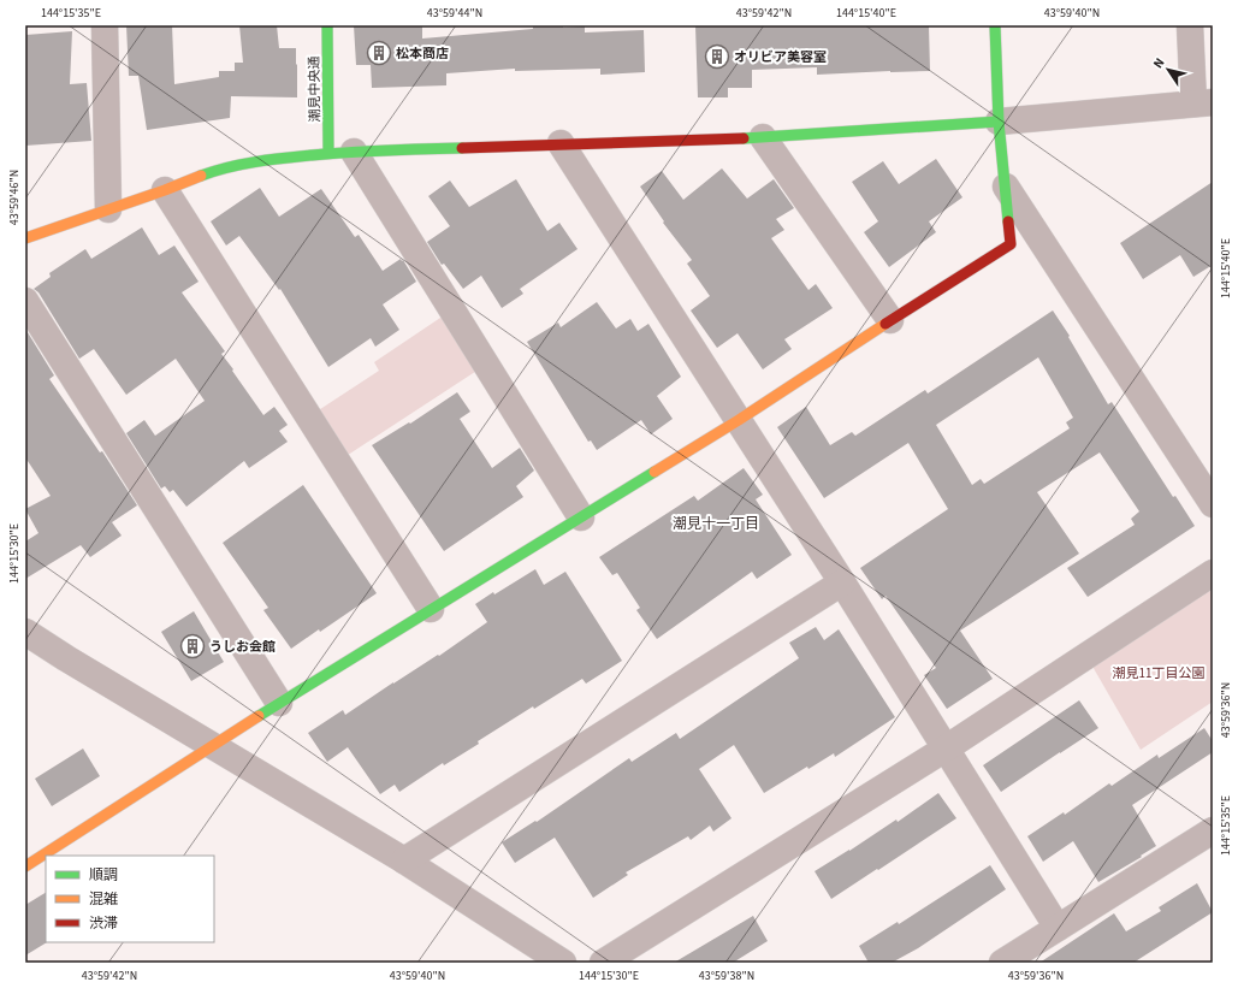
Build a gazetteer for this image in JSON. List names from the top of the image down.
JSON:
{
  "streets": {
    "street": ["潮見中央通"]
  },
  "districts": ["潮見十一丁目"],
  "parks": ["潮見11丁目公園"],
  "places": {
    "building": ["松本商店", "オリビア美容室", "うしお会館"]
  },
  "legend": ["順調", "混雑", "渋滞"],
  "north": "top left",
  "coordinates": [
    "144°15'35\"E",
    "43°59'44\"N",
    "43°59'42\"N",
    "144°15'40\"E",
    "43°59'40\"N",
    "43°59'46\"N",
    "144°15'30\"E",
    "43°59'36\"N",
    "43°59'38\"N"
  ]
}
